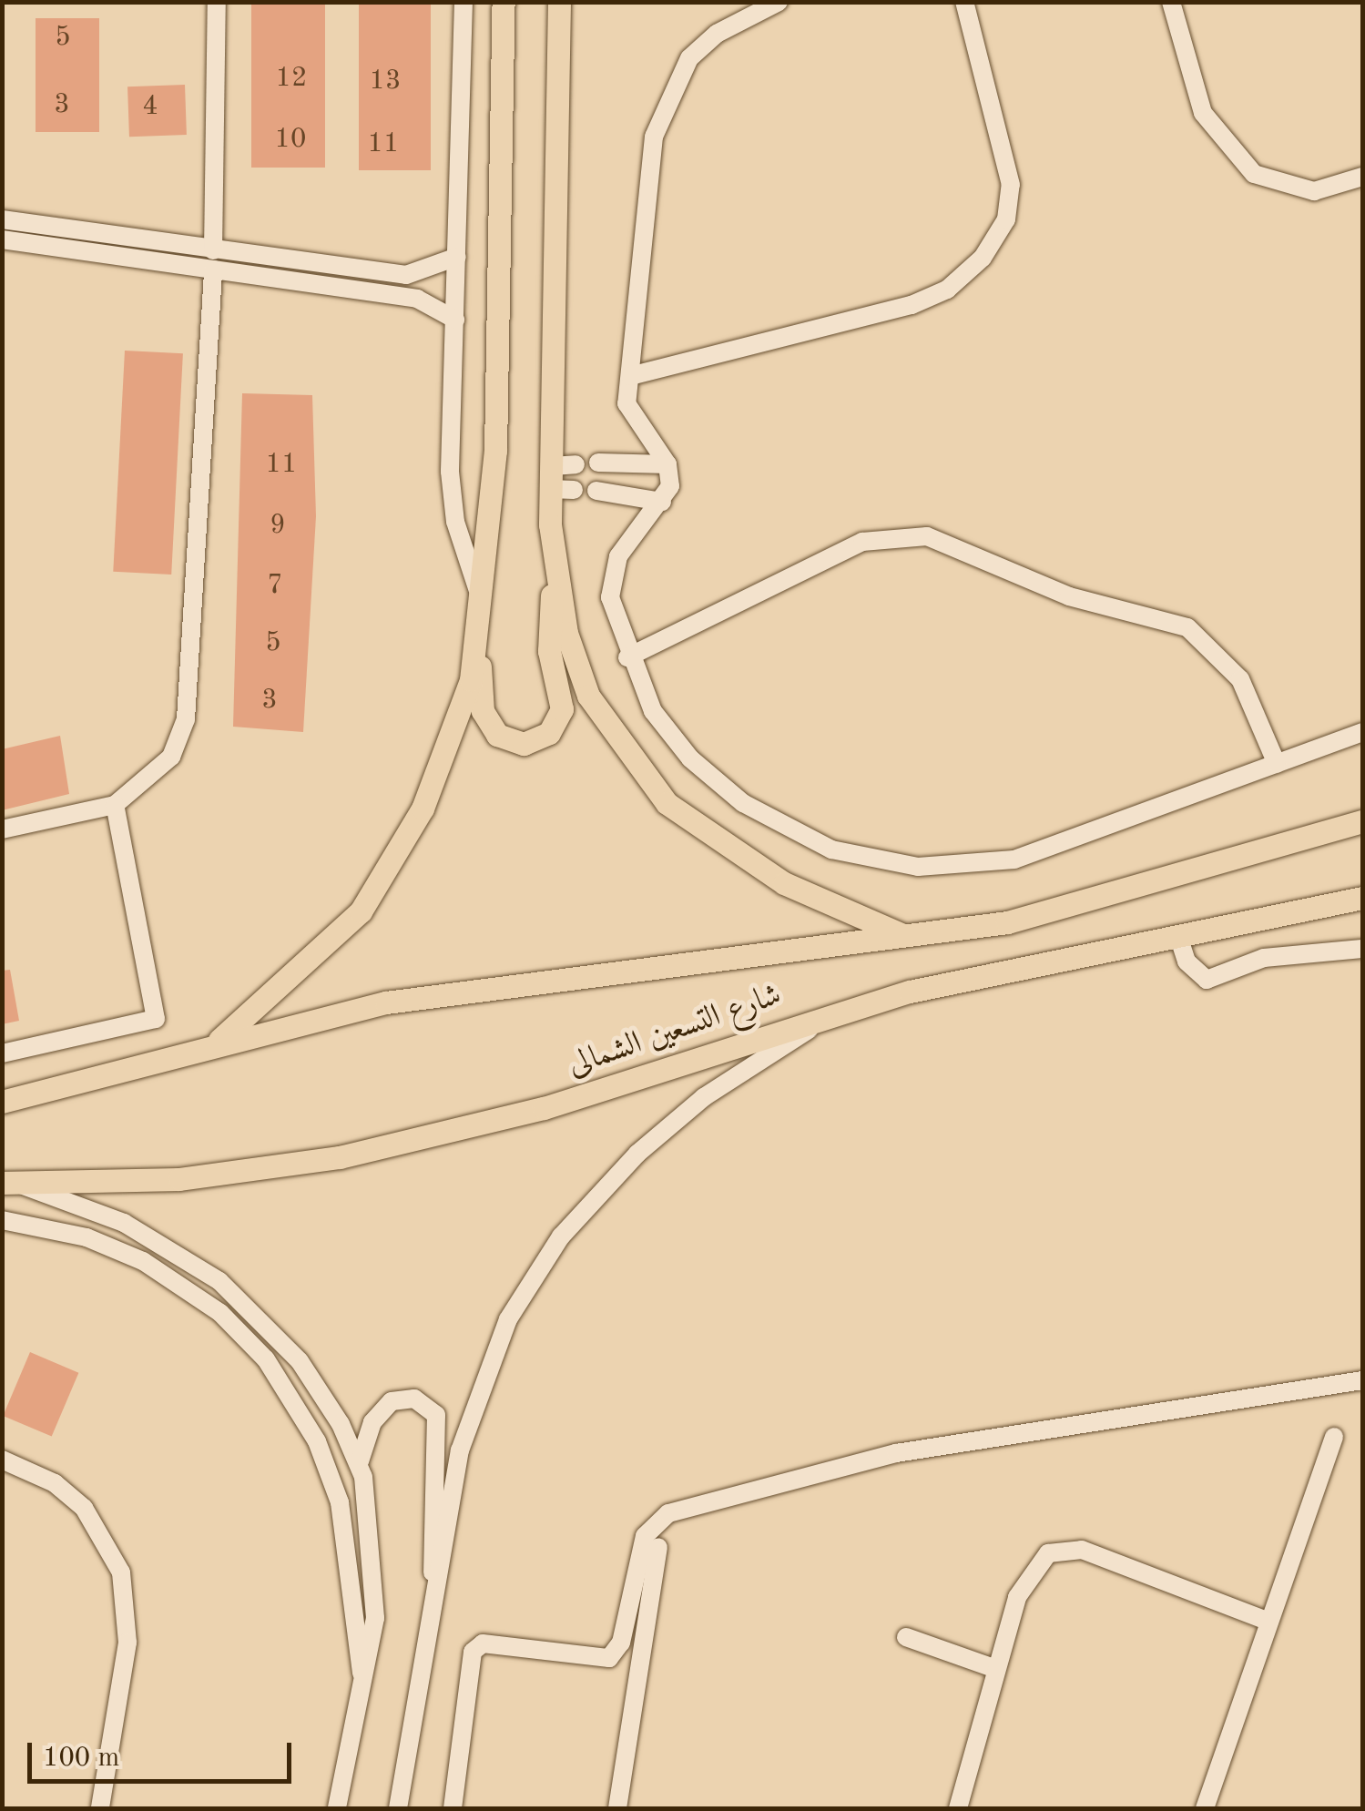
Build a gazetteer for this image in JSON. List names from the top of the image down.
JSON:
{
  "streets": {
    "main road": ["شارع التسعين الشمالى"]
  },
  "house_numbers": [
    "5",
    "12",
    "13",
    "3",
    "4",
    "10",
    "11",
    "11",
    "9",
    "7",
    "5",
    "3"
  ],
  "scale_bar": "100 m"
}
